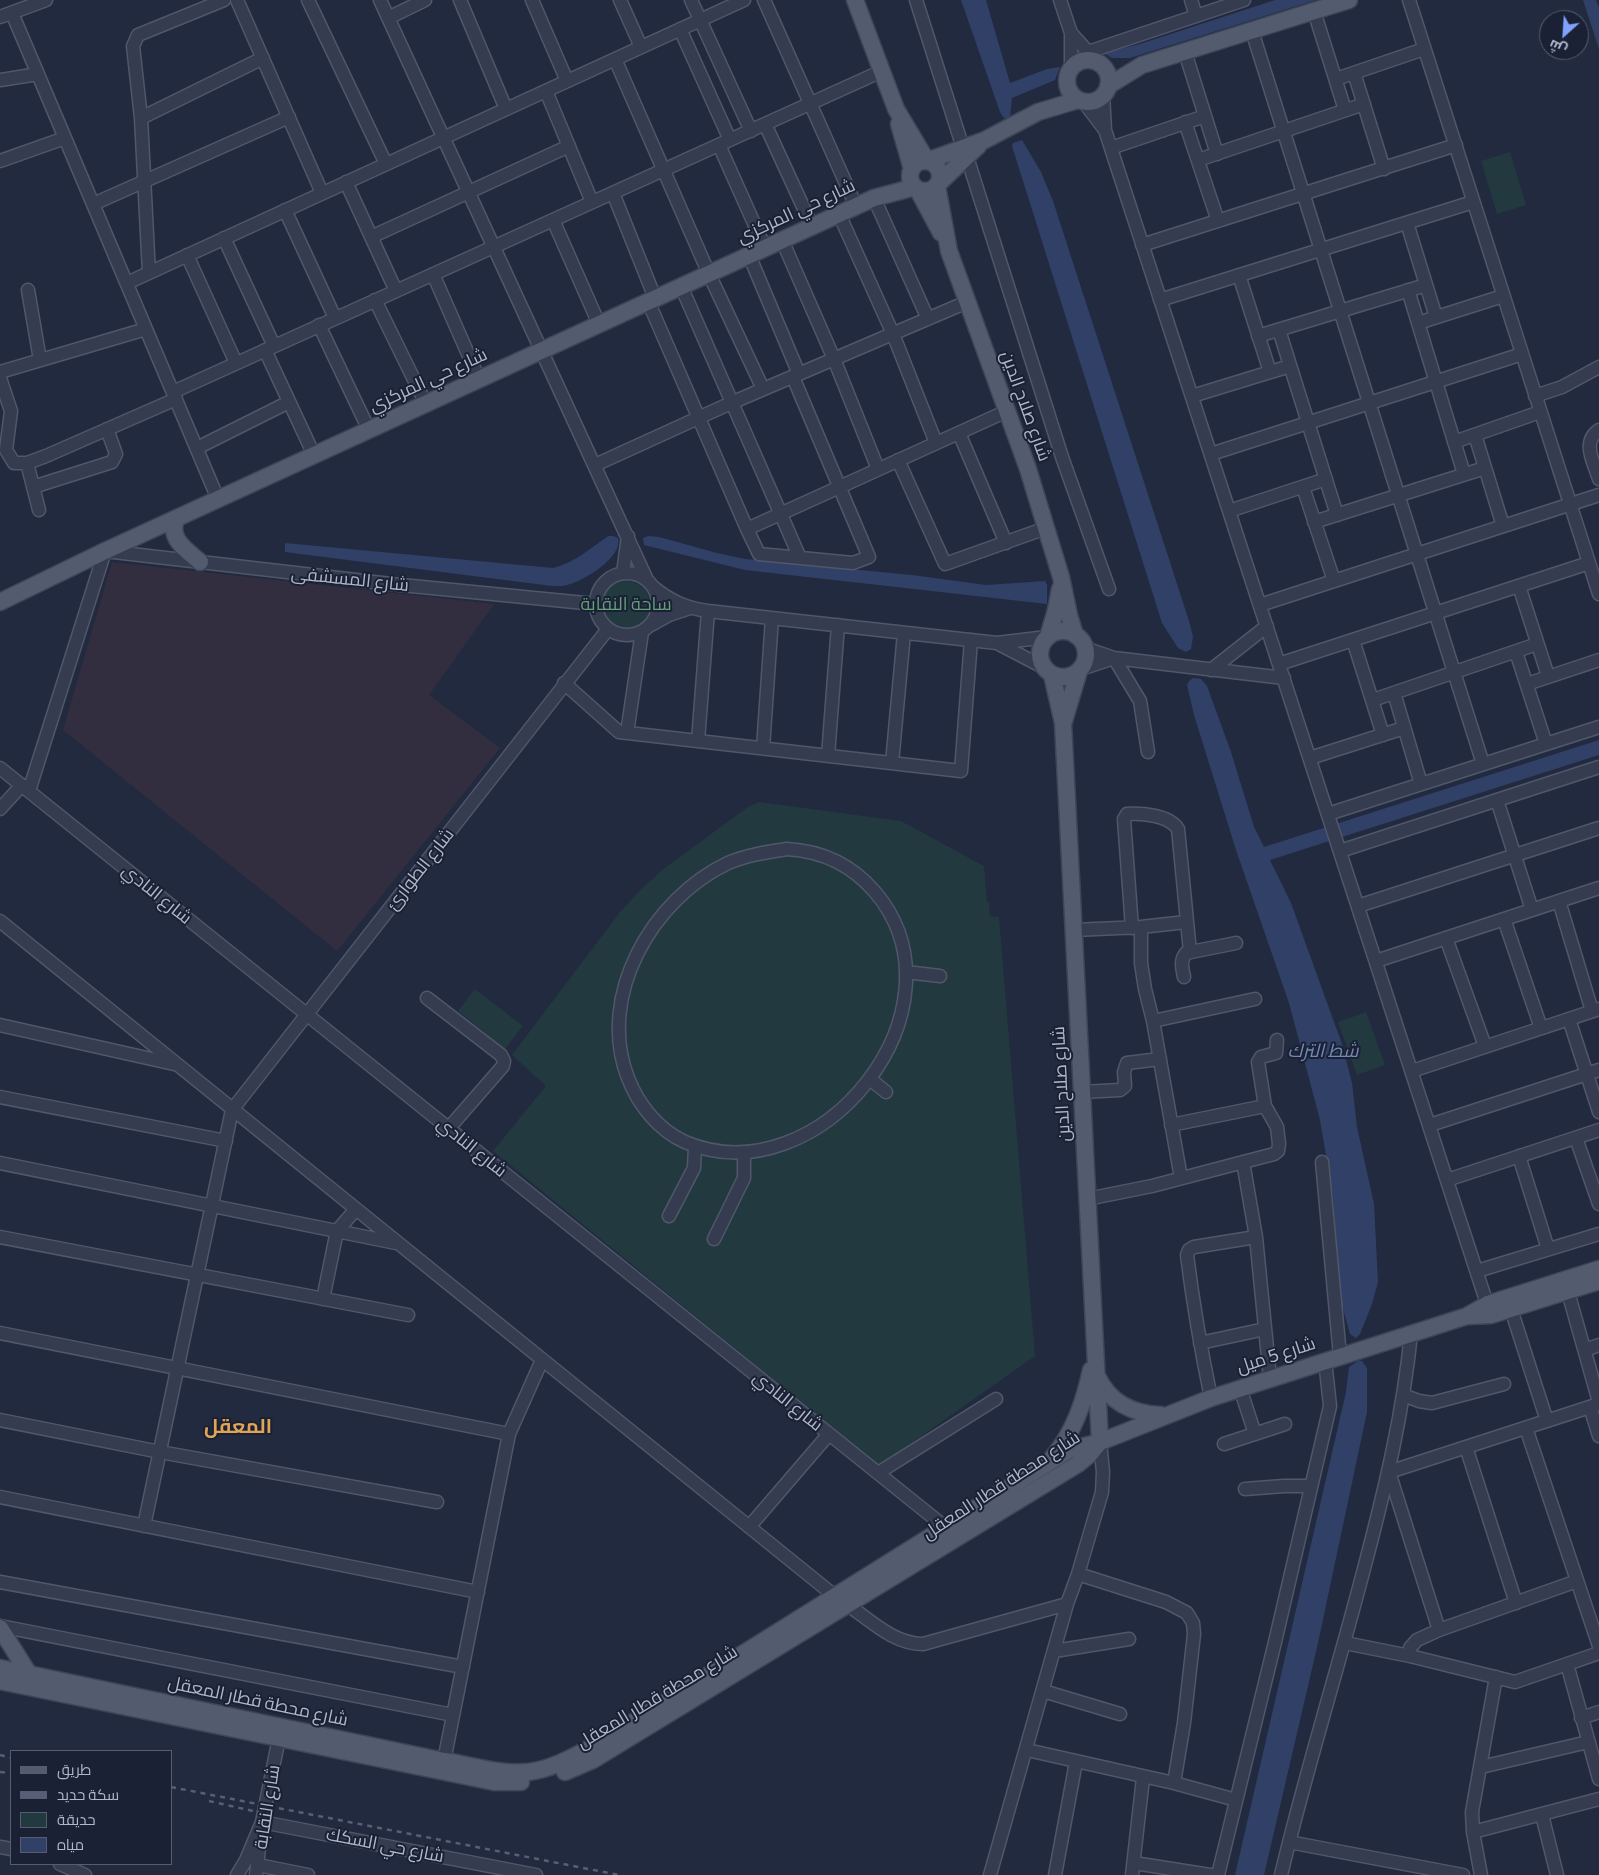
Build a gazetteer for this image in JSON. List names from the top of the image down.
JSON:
{
  "streets": {
    "main road": [
      "شارع حي المركزي",
      "شارع صلاح الدين",
      "شارع 5 ميل",
      "شارع محطة قطار المعقل"
    ],
    "street": [
      "شارع المسشفى",
      "شارع الطوارئ",
      "شارع النادي",
      "شارع النقابة",
      "شارع حي السكك"
    ]
  },
  "crossings": [
    ["شارع حي المركزي", "شارع صلاح الدين"],
    ["شارع حي المركزي", "شارع المسشفى"],
    ["شارع صلاح الدين", "شارع 5 ميل"],
    ["شارع صلاح الدين", "شارع محطة قطار المعقل"],
    ["شارع المسشفى", "شارع الطوارئ"],
    ["شارع الطوارئ", "شارع النادي"],
    ["شارع النادي", "شارع محطة قطار المعقل"],
    ["شارع 5 ميل", "شارع محطة قطار المعقل"],
    ["شارع محطة قطار المعقل", "شارع النقابة"],
    ["شارع النقابة", "شارع حي السكك"]
  ],
  "districts": ["المعقل"],
  "water": ["شط الترك"],
  "parks": ["ساحة النقابة"],
  "legend": [
    "طريق",
    "سكة حديد",
    "حديقة",
    "مياه"
  ],
  "north": "bottom left"
}
